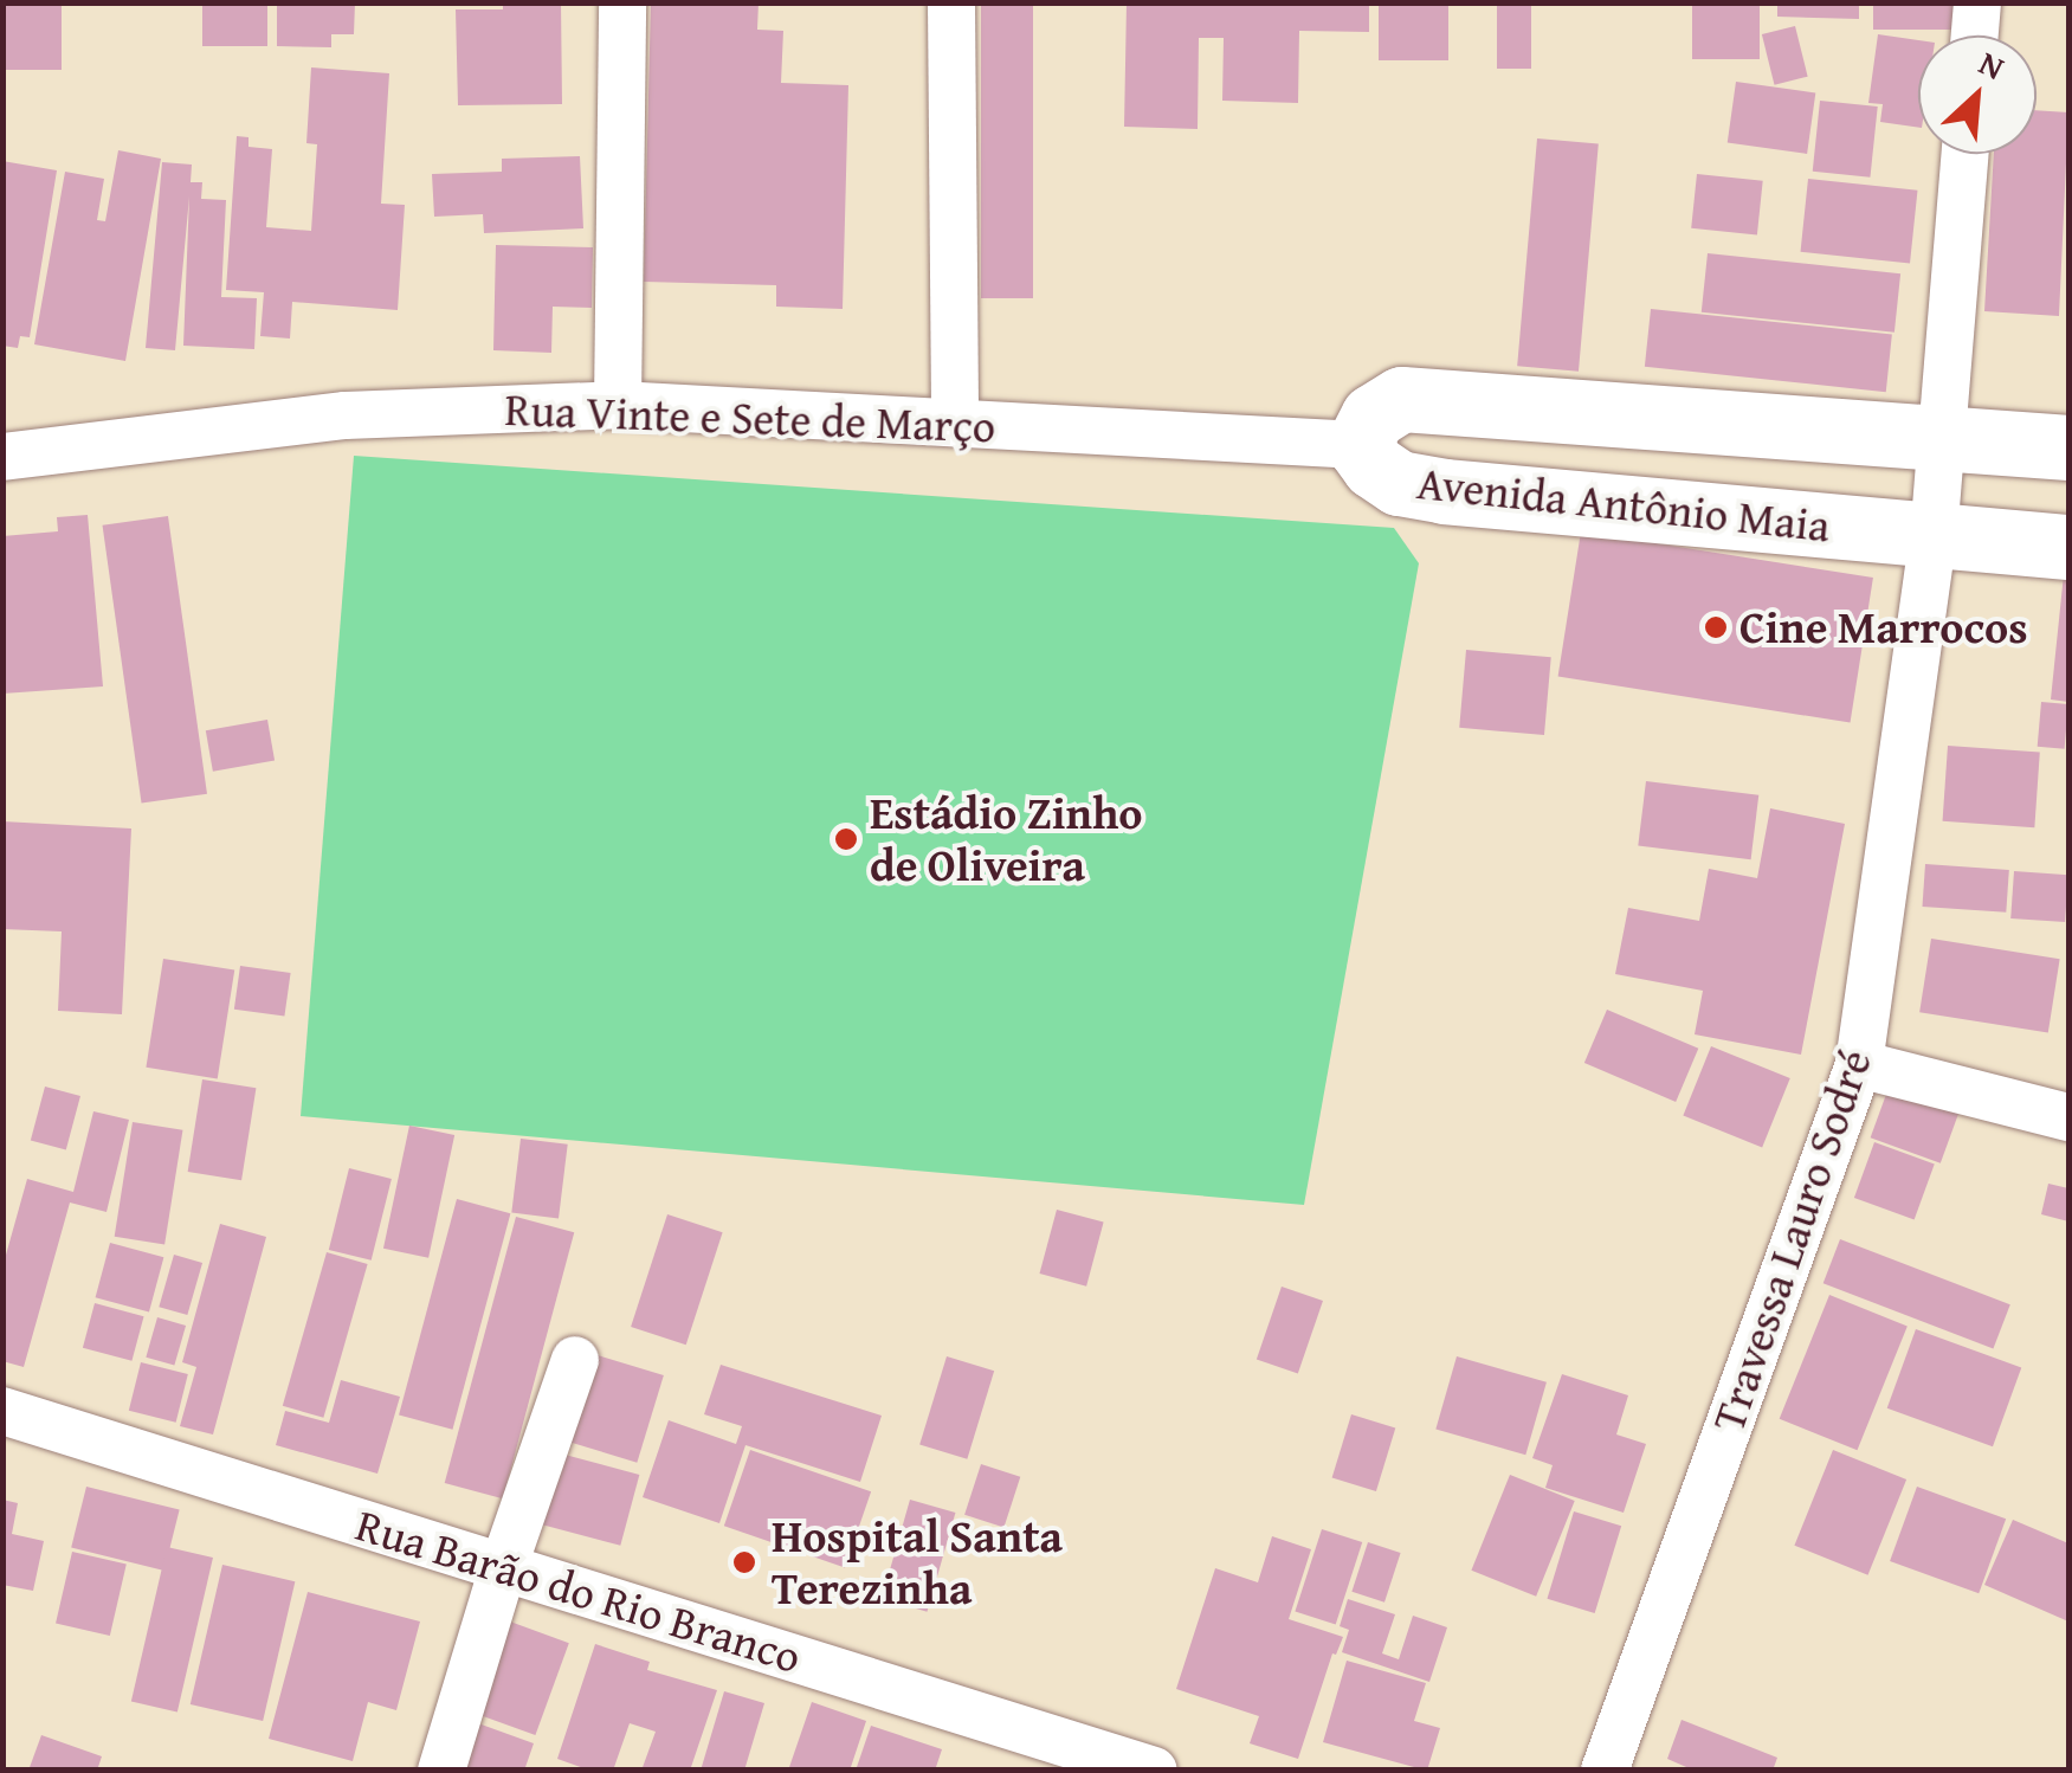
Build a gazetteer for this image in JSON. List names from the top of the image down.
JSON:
{
  "streets": {
    "main road": ["Avenida Antônio Maia"],
    "street": ["Rua Vinte e Sete de Março", "Travessa Lauro Sodré", "Rua Barão do Rio Branco"]
  },
  "crossings": [
    ["Rua Vinte e Sete de Março", "Avenida Antônio Maia"],
    ["Avenida Antônio Maia", "Travessa Lauro Sodré"]
  ],
  "places": ["Cine Marrocos", "Estádio Zinho de Oliveira", "Hospital Santa Terezinha"],
  "north": "top right"
}
